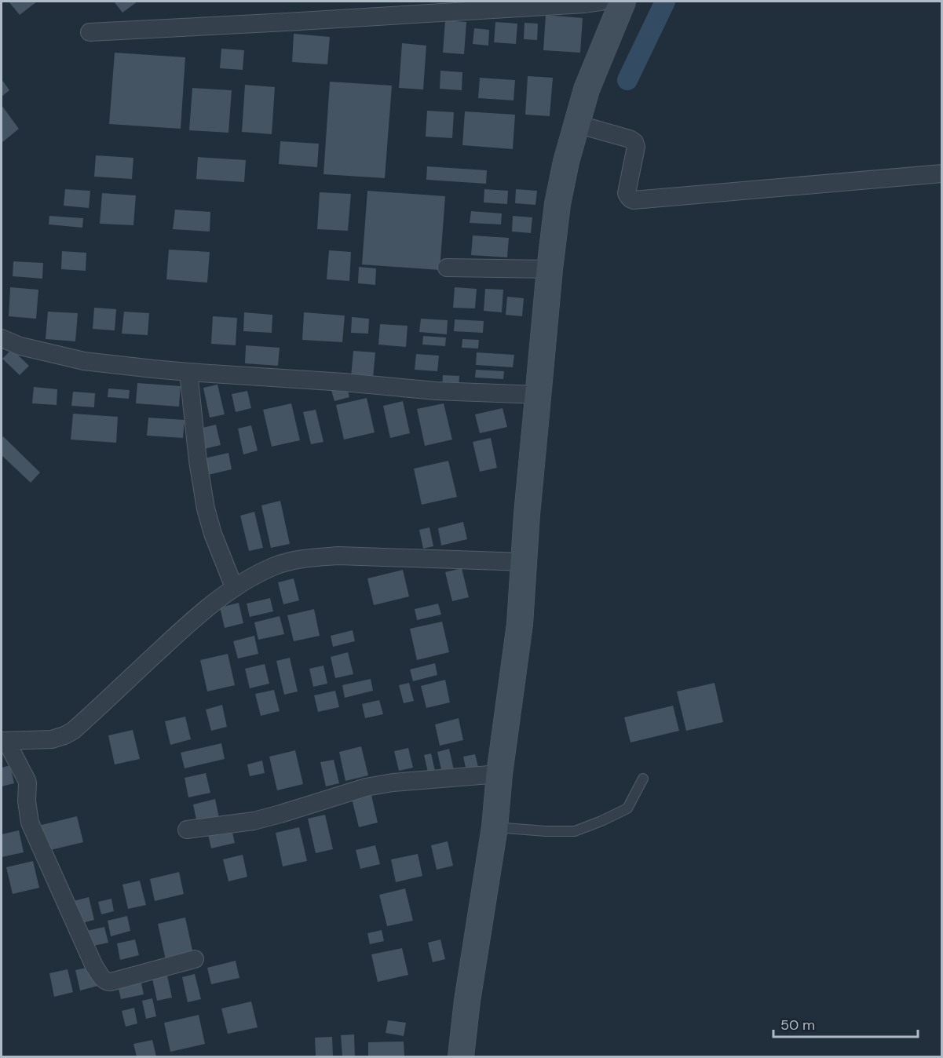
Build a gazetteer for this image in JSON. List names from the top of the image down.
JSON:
{
  "scale_bar": "50 m"
}
